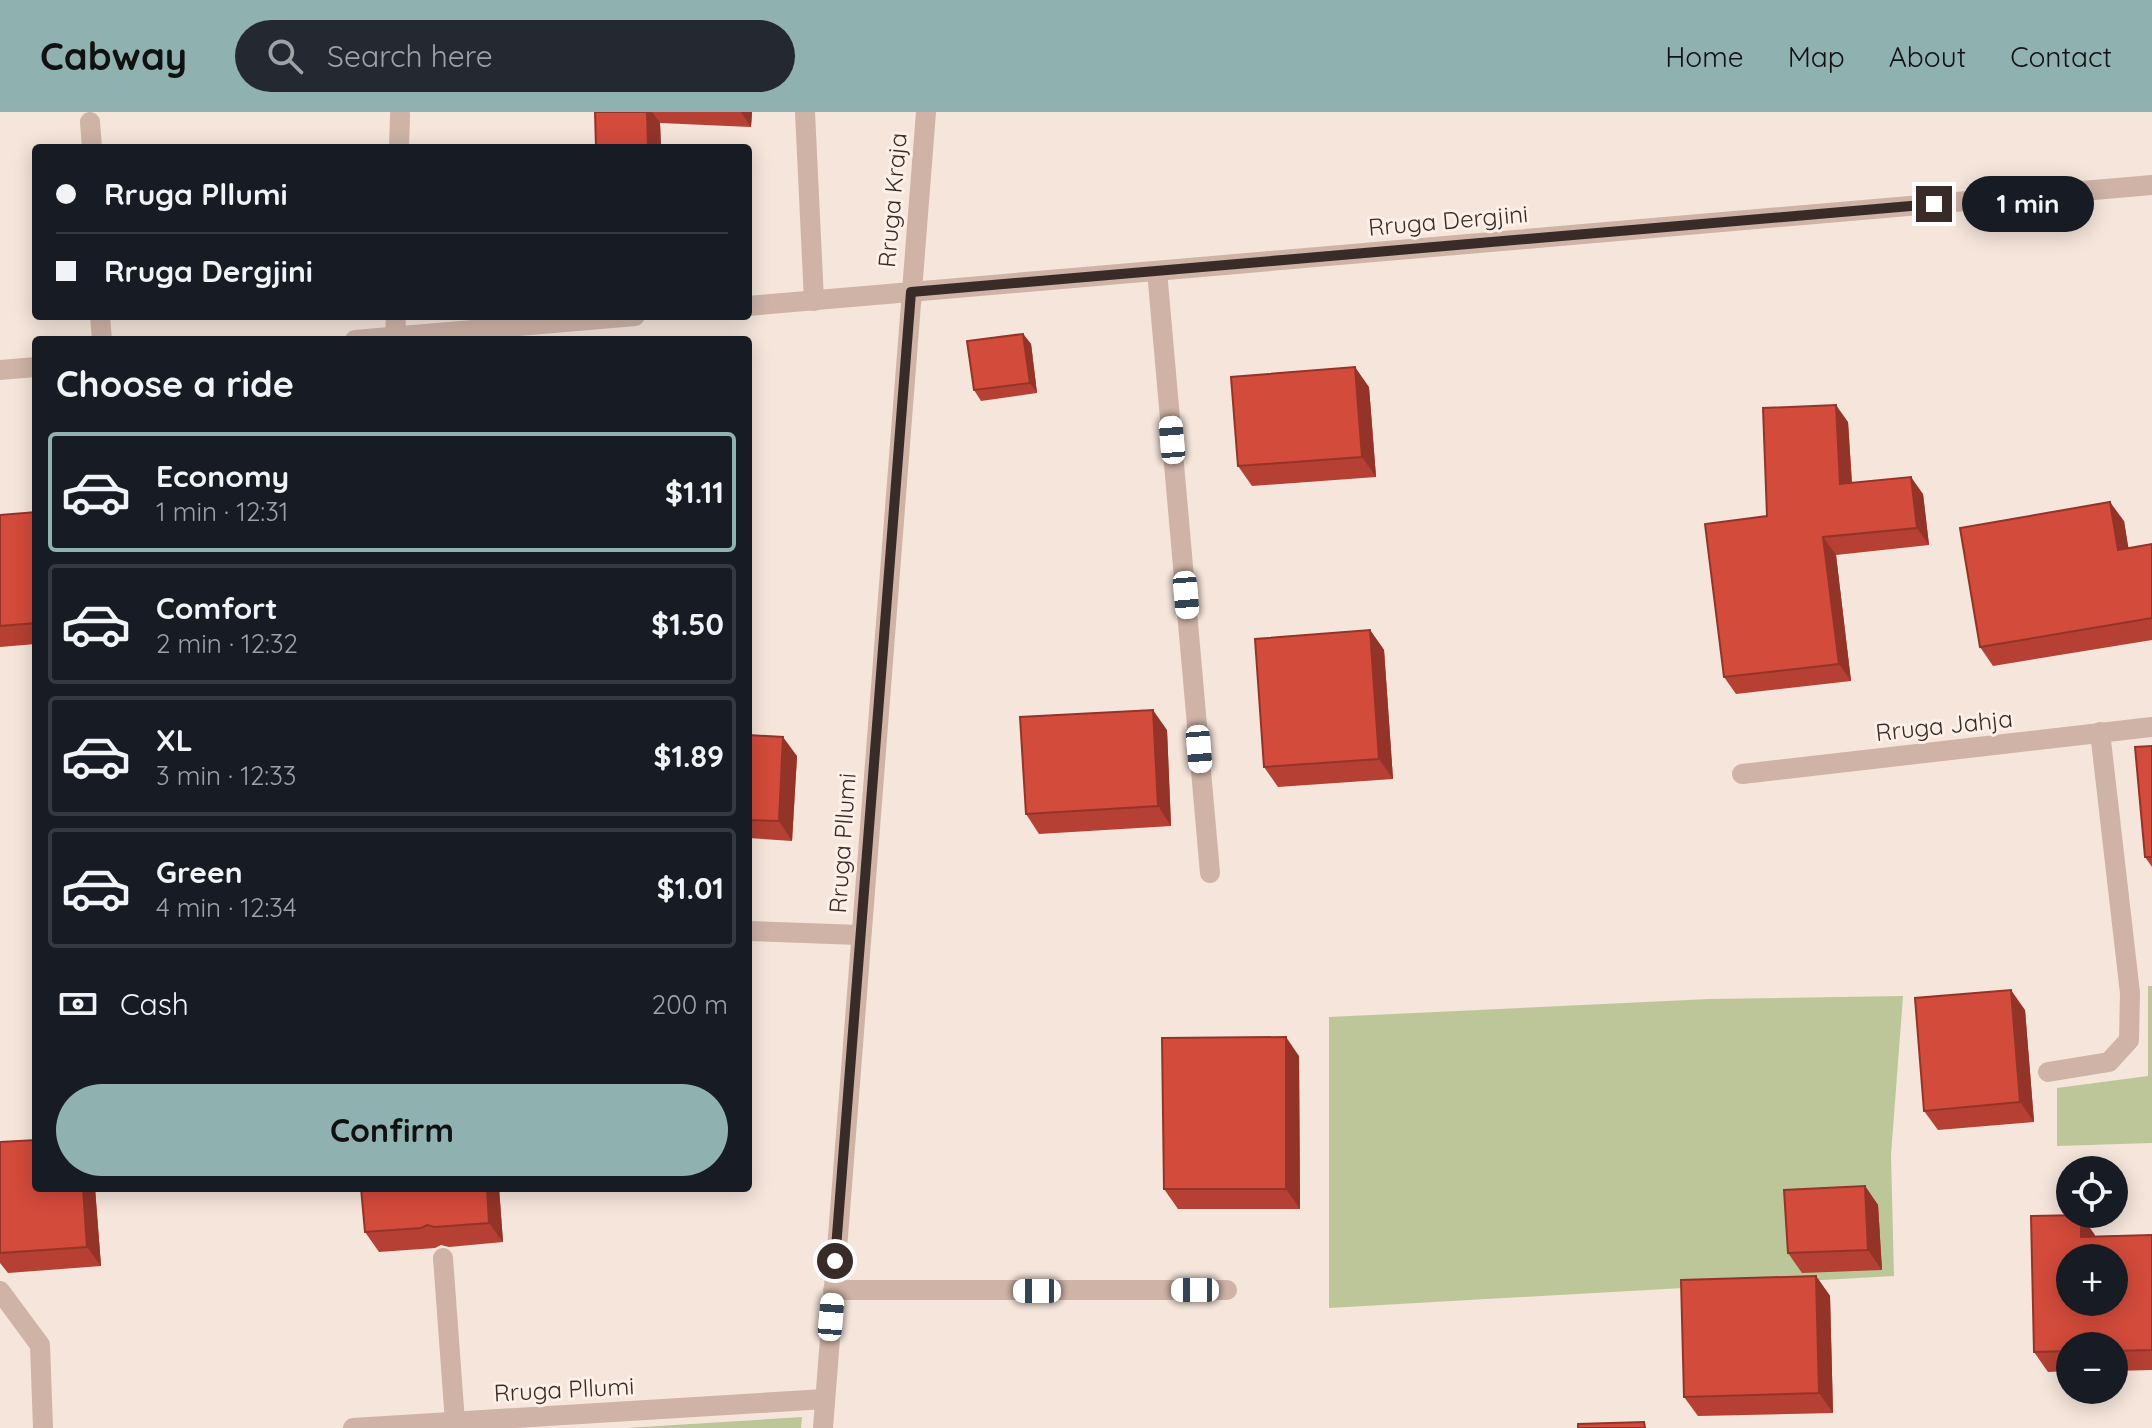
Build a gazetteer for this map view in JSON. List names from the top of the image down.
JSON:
{
  "streets": {
    "street": [
      "Rruga Kraja",
      "Rruga Dergjini",
      "Rruga Jahja",
      "Rruga Pllumi"
    ]
  },
  "crossings": [
    ["Rruga Kraja", "Rruga Dergjini"],
    ["Rruga Kraja", "Rruga Pllumi"],
    ["Rruga Dergjini", "Rruga Pllumi"]
  ],
  "page": {
    "header": "Cabway",
    "search": "Search here",
    "nav": [
      "Home",
      "Map",
      "About",
      "Contact"
    ],
    "banner": ["Rruga Pllumi", "Rruga Dergjini"],
    "bubble": "1 min",
    "heading": "Choose a ride",
    "list": [
      {
        "name": "Economy",
        "note": "1 min · 12:31",
        "value": "$1.11"
      },
      {
        "name": "Comfort",
        "note": "2 min · 12:32",
        "value": "$1.50"
      },
      {
        "name": "XL",
        "note": "3 min · 12:33",
        "value": "$1.89"
      },
      {
        "name": "Green",
        "note": "4 min · 12:34",
        "value": "$1.01"
      }
    ],
    "pay": ["Cash", "200 m"],
    "buttons": "Confirm",
    "map_buttons": ["+", "−"]
  }
}
